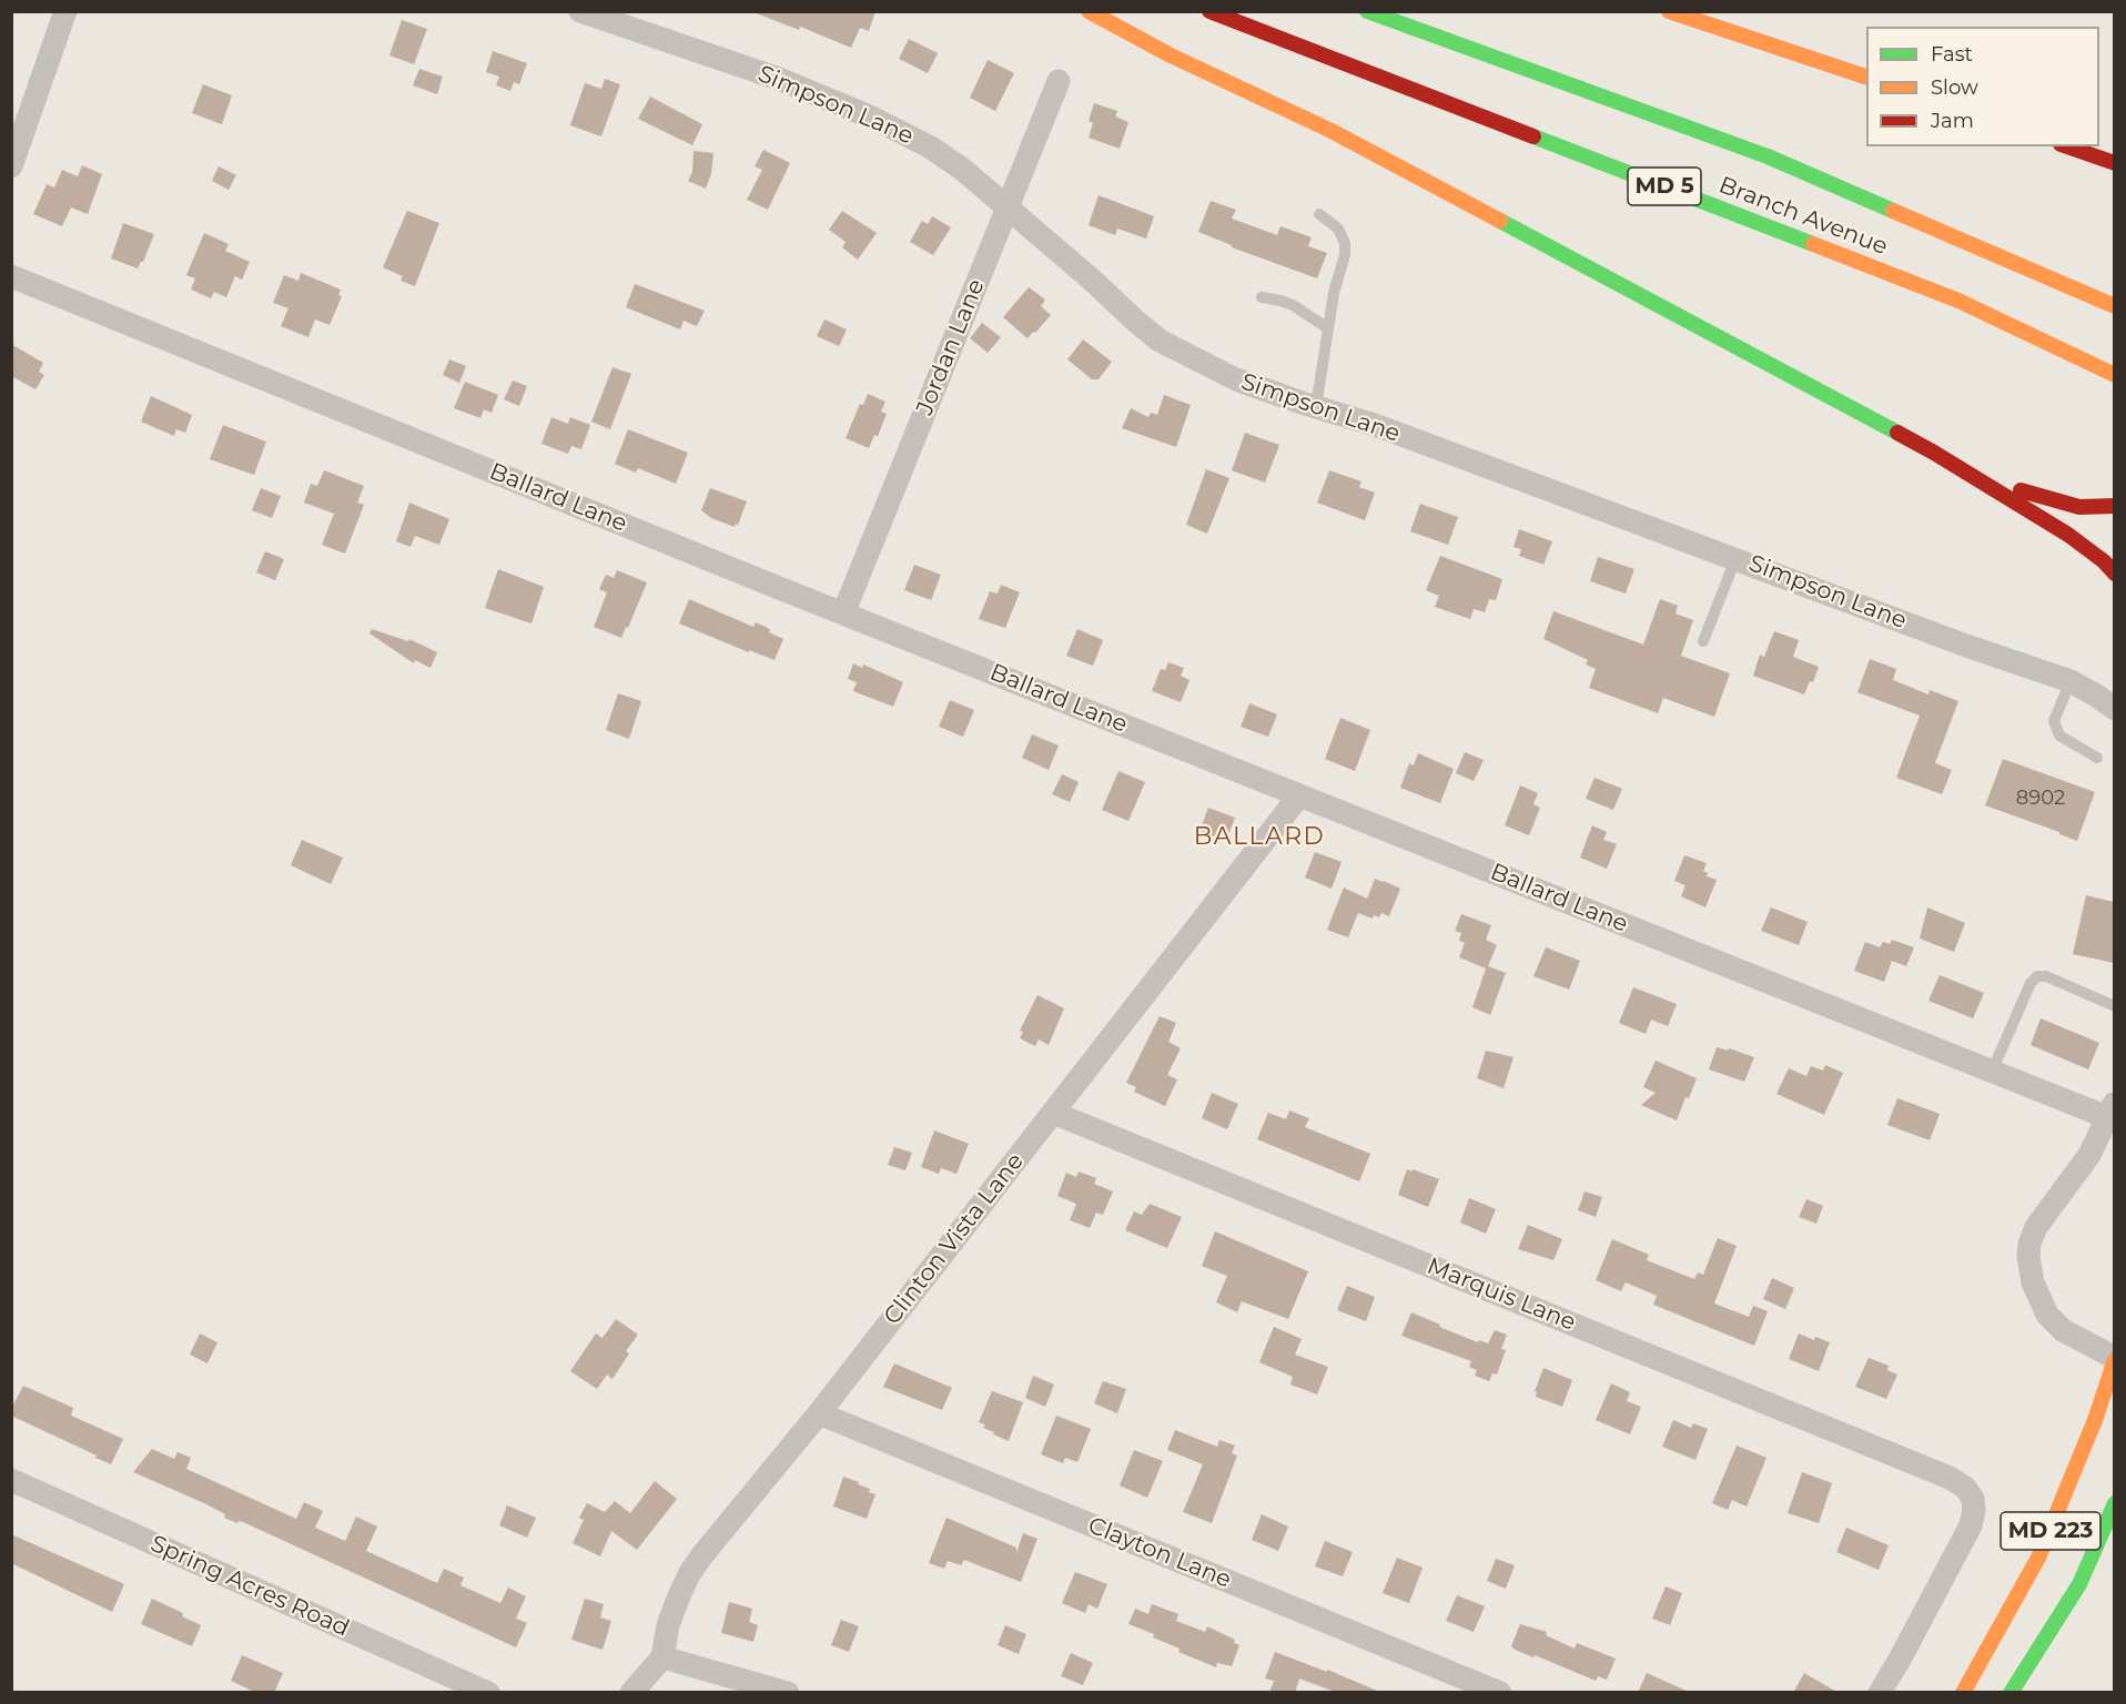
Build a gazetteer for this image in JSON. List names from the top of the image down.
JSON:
{
  "streets": {
    "main road": ["MD 5", "Branch Avenue", "MD 223"],
    "street": [
      "Simpson Lane",
      "Jordan Lane",
      "Ballard Lane",
      "Clinton Vista Lane",
      "Marquis Lane",
      "Clayton Lane",
      "Spring Acres Road"
    ]
  },
  "crossings": [
    ["Simpson Lane", "Jordan Lane"],
    ["Jordan Lane", "Ballard Lane"],
    ["Ballard Lane", "Clinton Vista Lane"],
    ["Clinton Vista Lane", "Marquis Lane"],
    ["Clinton Vista Lane", "Clayton Lane"]
  ],
  "districts": ["BALLARD"],
  "house_numbers": ["8902"],
  "legend": ["Fast", "Slow", "Jam"]
}
